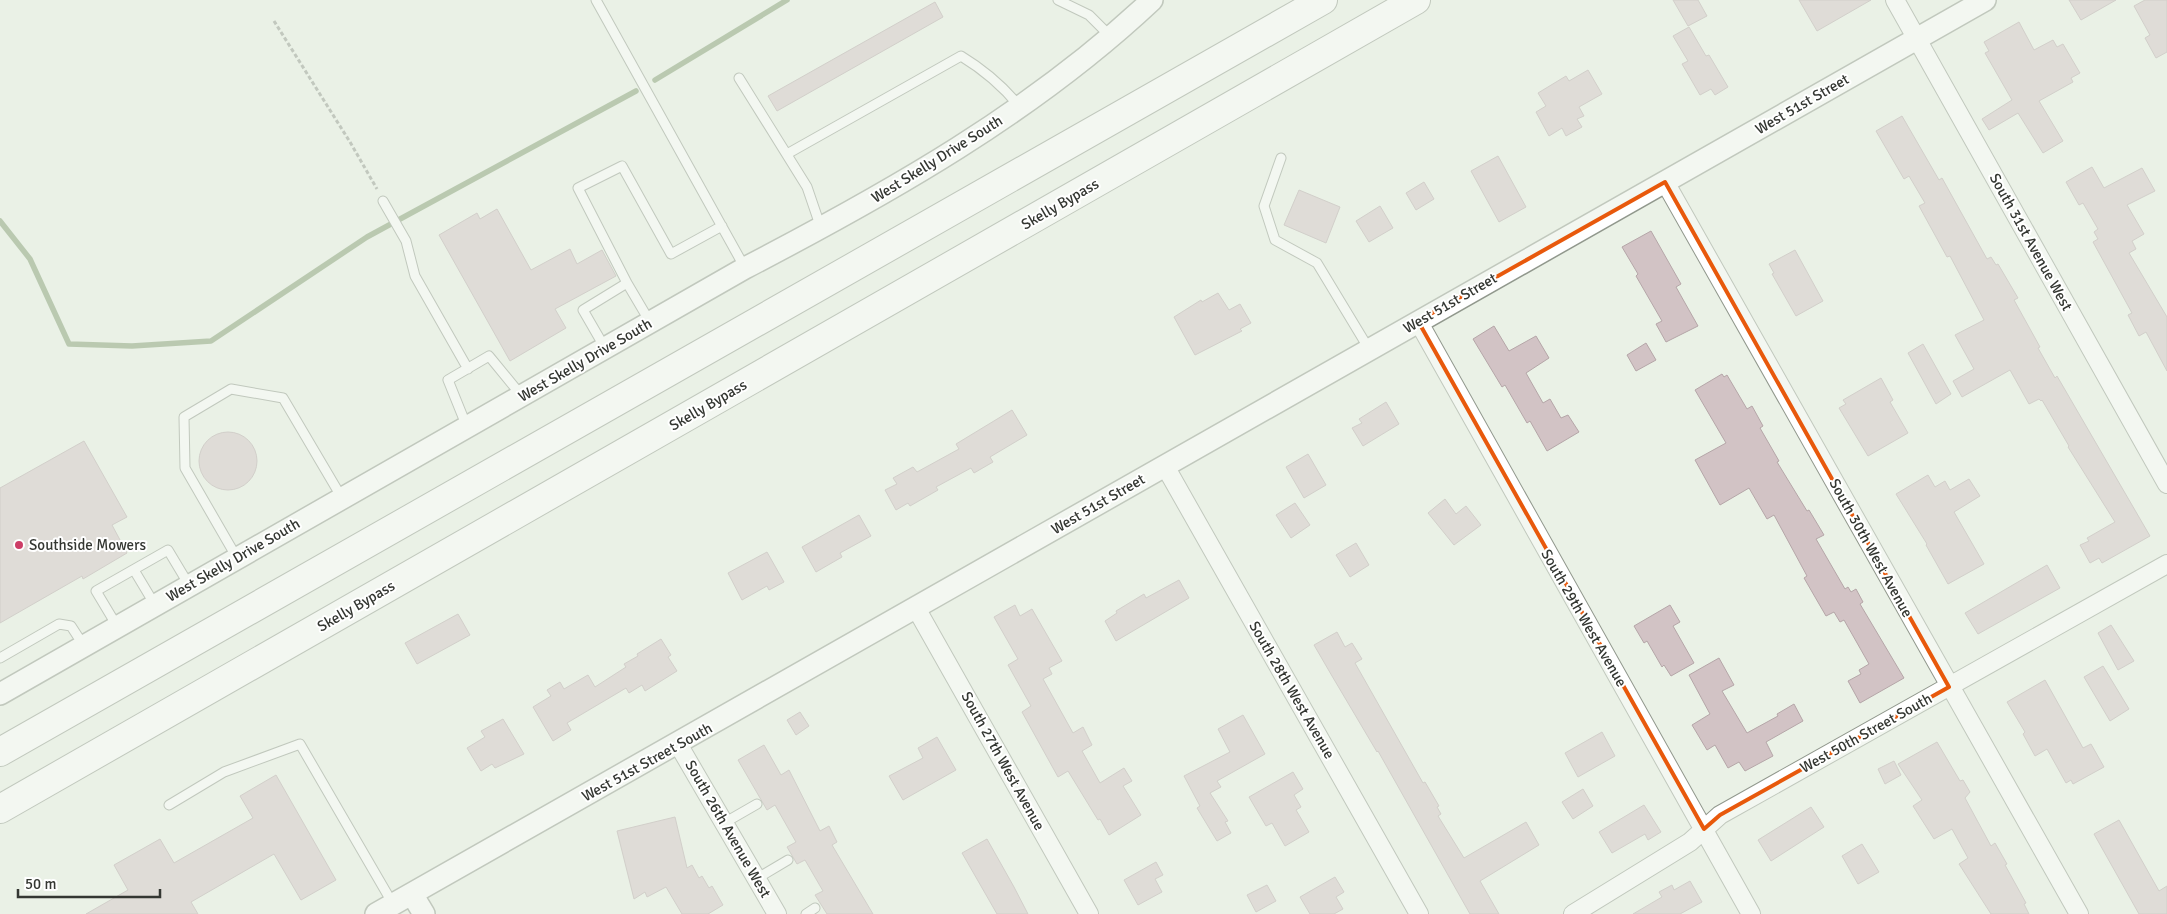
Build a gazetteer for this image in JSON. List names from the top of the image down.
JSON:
{
  "streets": {
    "highway": ["Skelly Bypass"],
    "street": [
      "West 51st Street",
      "West Skelly Drive South",
      "South 31st Avenue West",
      "South 30th West Avenue",
      "South 29th West Avenue",
      "South 28th West Avenue",
      "West 50th Street South",
      "South 27th West Avenue",
      "West 51st Street South",
      "South 26th Avenue West"
    ]
  },
  "crossings": [
    ["West 51st Street", "South 31st Avenue West"],
    ["West 51st Street", "South 30th West Avenue"],
    ["West 51st Street", "South 29th West Avenue"],
    ["West 51st Street", "South 28th West Avenue"],
    ["West 51st Street", "South 27th West Avenue"],
    ["West 51st Street", "West 51st Street South"],
    ["South 30th West Avenue", "West 50th Street South"],
    ["South 29th West Avenue", "West 50th Street South"],
    ["South 27th West Avenue", "West 51st Street South"],
    ["West 51st Street South", "South 26th Avenue West"]
  ],
  "places": ["Southside Mowers"],
  "scale_bar": "50 m"
}
